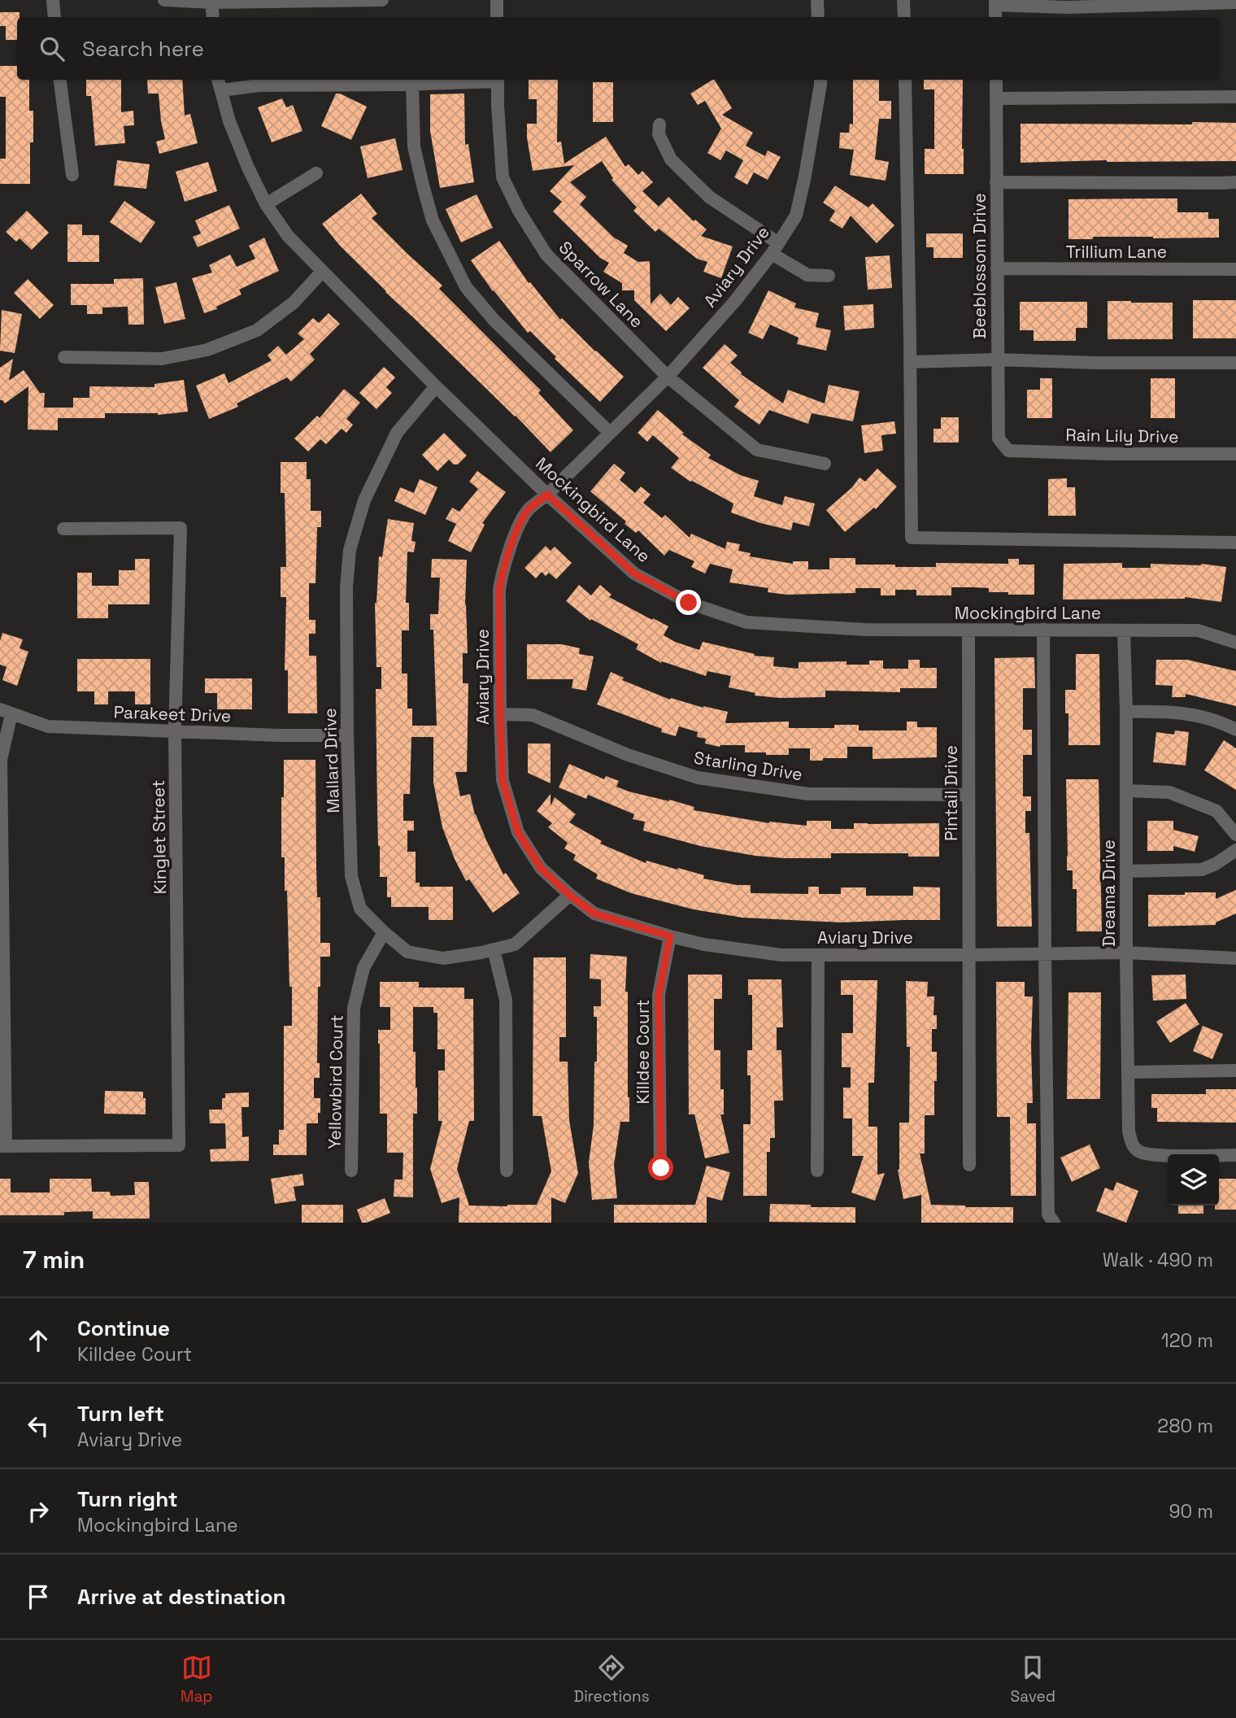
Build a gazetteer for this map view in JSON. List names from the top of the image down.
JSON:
{
  "streets": {
    "street": [
      "Trillium Lane",
      "Beeblossom Drive",
      "Aviary Drive",
      "Sparrow Lane",
      "Rain Lily Drive",
      "Mockingbird Lane",
      "Parakeet Drive",
      "Mallard Drive",
      "Starling Drive",
      "Pintail Drive",
      "Kinglet Street",
      "Dreama Drive",
      "Killdee Court",
      "Yellowbird Court"
    ]
  },
  "crossings": [
    ["Trillium Lane", "Beeblossom Drive"],
    ["Beeblossom Drive", "Rain Lily Drive"],
    ["Aviary Drive", "Sparrow Lane"],
    ["Aviary Drive", "Mockingbird Lane"],
    ["Aviary Drive", "Mallard Drive"],
    ["Aviary Drive", "Starling Drive"],
    ["Aviary Drive", "Pintail Drive"],
    ["Aviary Drive", "Dreama Drive"],
    ["Aviary Drive", "Killdee Court"],
    ["Mockingbird Lane", "Mallard Drive"],
    ["Mockingbird Lane", "Pintail Drive"],
    ["Mockingbird Lane", "Dreama Drive"],
    ["Parakeet Drive", "Mallard Drive"],
    ["Parakeet Drive", "Kinglet Street"],
    ["Mallard Drive", "Yellowbird Court"],
    ["Starling Drive", "Pintail Drive"]
  ],
  "page": {
    "search": "Search here",
    "heading": ["7 min", "Walk · 490 m"],
    "list": [
      ["Continue", "Killdee Court", "120 m"],
      ["Turn left", "Aviary Drive", "280 m"],
      ["Turn right", "Mockingbird Lane", "90 m"],
      "Arrive at destination"
    ],
    "nav": ["Map", "Directions", "Saved"]
  }
}
